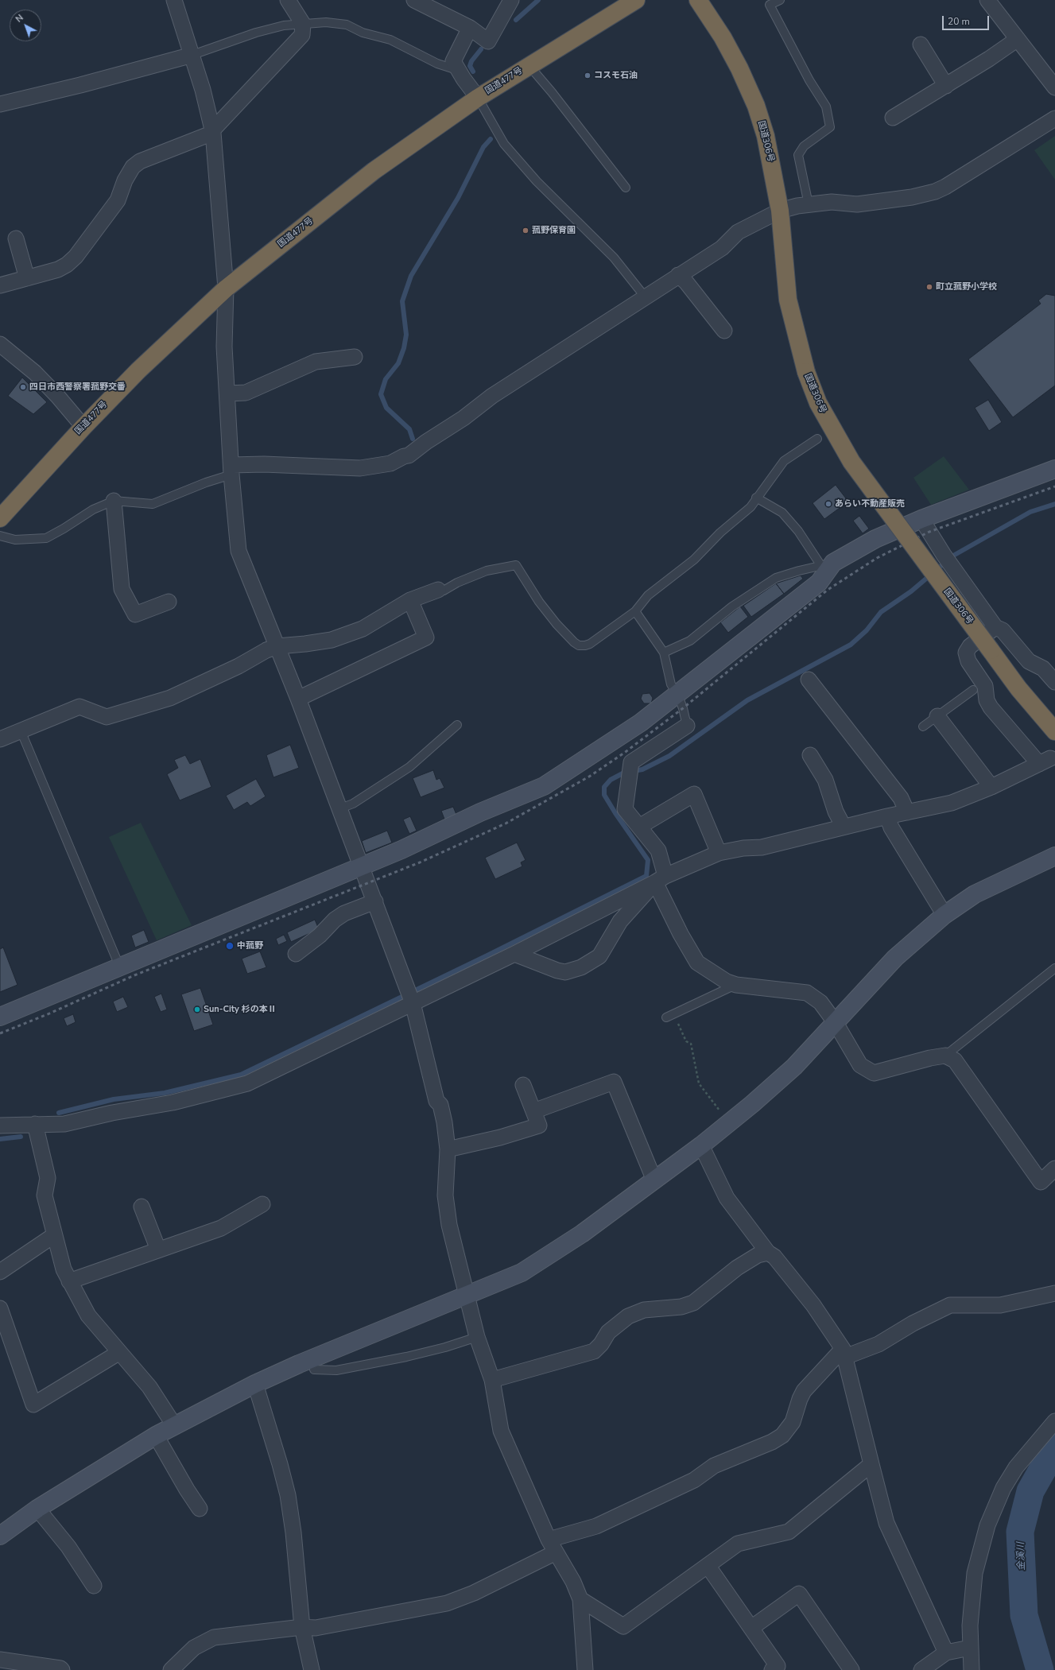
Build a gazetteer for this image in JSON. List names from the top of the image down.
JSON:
{
  "streets": {
    "highway": ["国道477号", "国道306号"]
  },
  "water": ["金溪川"],
  "places": [
    "コスモ石油",
    "菰野保育園",
    "町立菰野小学校",
    "四日市西警察署菰野交番",
    "あらい不動産販売",
    "中菰野",
    "Sun-City 杉の本Ⅱ"
  ],
  "scale_bar": "20 m",
  "north": "top left"
}
